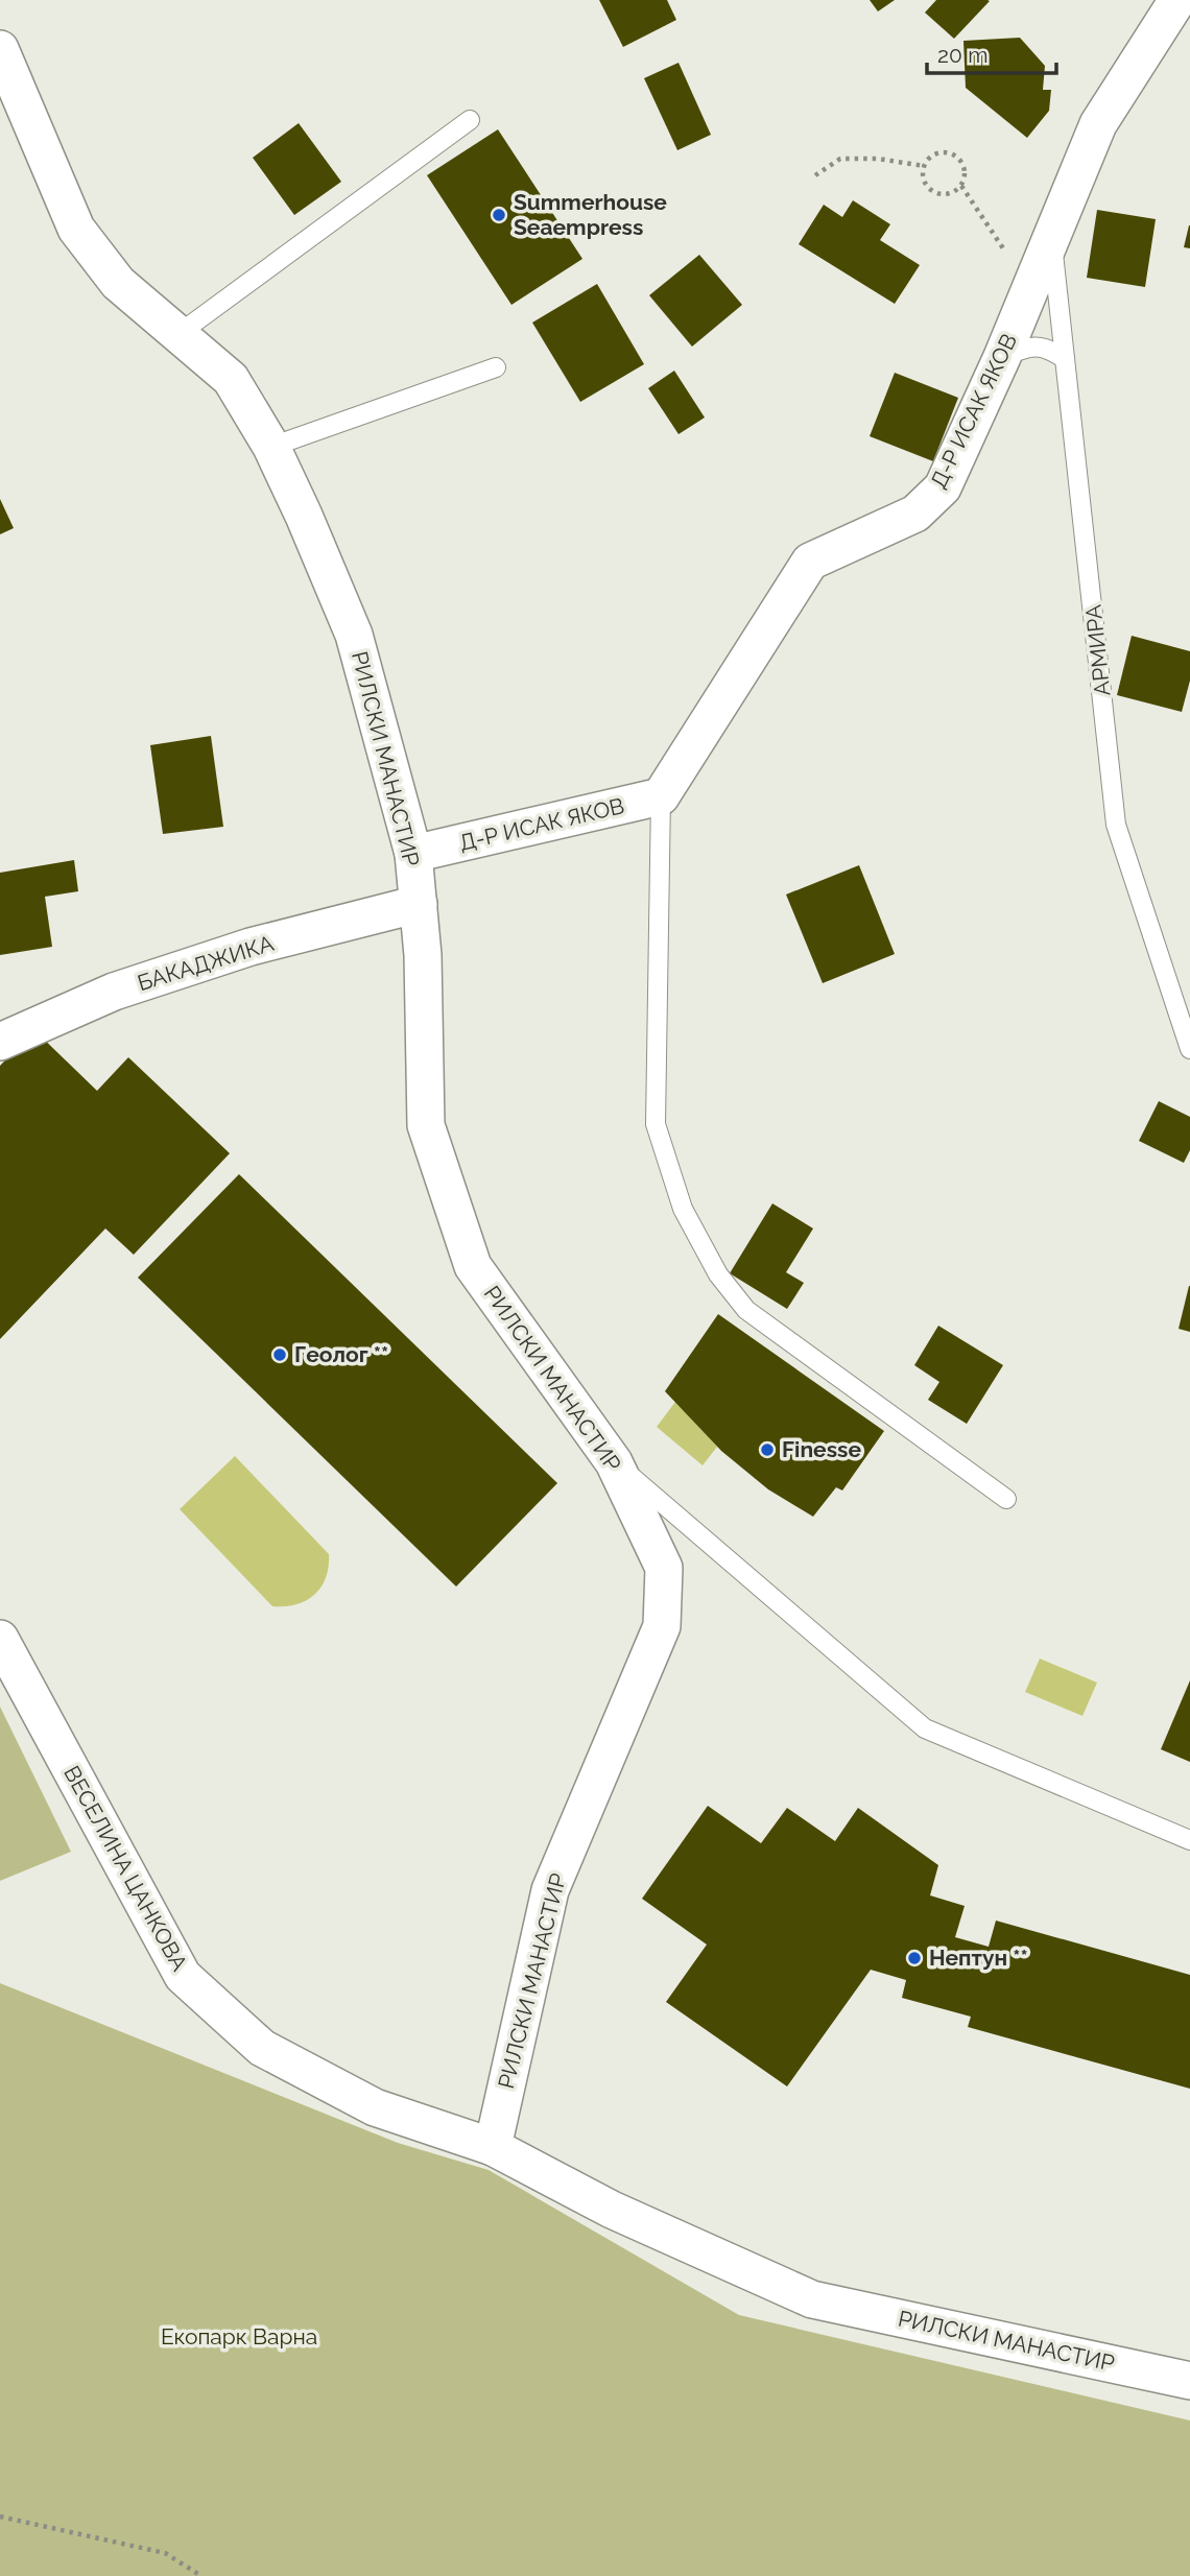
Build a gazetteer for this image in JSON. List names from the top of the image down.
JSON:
{
  "streets": {
    "street": [
      "Д-Р ИСАК ЯКОВ",
      "РИЛСКИ МАНАСТИР",
      "БАКАДЖИКА",
      "ВЕСЕЛИНА ЦАНКОВА"
    ],
    "lane": ["АРМИРА"]
  },
  "crossings": [
    ["Д-Р ИСАК ЯКОВ", "АРМИРА"],
    ["Д-Р ИСАК ЯКОВ", "РИЛСКИ МАНАСТИР"],
    ["РИЛСКИ МАНАСТИР", "БАКАДЖИКА"],
    ["РИЛСКИ МАНАСТИР", "ВЕСЕЛИНА ЦАНКОВА"]
  ],
  "parks": ["Екопарк Варна"],
  "places": [
    "Summerhouse Seaempress",
    "Геолог **",
    "Finesse",
    "Нептун **"
  ],
  "scale_bar": "20 m"
}
